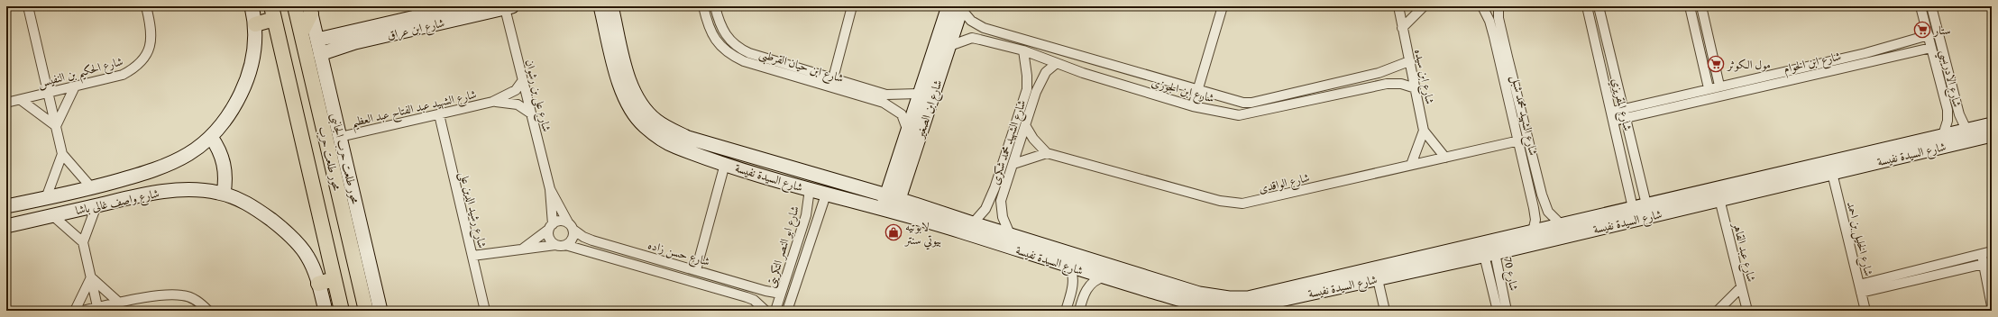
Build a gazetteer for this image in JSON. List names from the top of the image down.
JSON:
{
  "streets": {
    "main road": ["محور طلعت حرب"],
    "street": [
      "شارع ابن عراق",
      "شارع ابن الخوام",
      "شارع ابن حيان القرطبى",
      "شارع الحكيم بن النفيس",
      "شارع ابن سيده",
      "شارع الادريسي",
      "شارع ابن الجوزى",
      "شارع على بن رشوان",
      "شارع المقريزي",
      "شارع الشهيد عبد الفتاح عبد العظيم",
      "شارع ابن الصغير",
      "شارع الشهيد محمد شبل",
      "شارع الشهيد محمد شكرى",
      "شارع السيدة نفيسة",
      "محور طلعت حرب الجانبى",
      "شارع الواقدى",
      "شارع واصف غالى باشا",
      "شارع رشيد الدين على",
      "شارع الخليل بن احمد",
      "شارع ابو النصر التكريتى",
      "شارع عبد القاهر",
      "شارع حسن زاده",
      "شارع 70"
    ]
  },
  "crossings": [
    ["شارع ابن عراق", "شارع على بن رشوان"],
    ["شارع ابن عراق", "محور طلعت حرب الجانبى"],
    ["شارع ابن الخوام", "شارع الادريسي"],
    ["شارع ابن الخوام", "شارع المقريزي"],
    ["شارع ابن حيان القرطبى", "شارع ابن الصغير"],
    ["شارع ابن سيده", "شارع ابن الجوزى"],
    ["شارع ابن سيده", "شارع الواقدى"],
    ["شارع الادريسي", "شارع السيدة نفيسة"],
    ["شارع ابن الجوزى", "شارع ابن الصغير"],
    ["شارع ابن الجوزى", "شارع الشهيد محمد شكرى"],
    ["شارع على بن رشوان", "شارع الشهيد عبد الفتاح عبد العظيم"],
    ["شارع على بن رشوان", "شارع حسن زاده"],
    ["شارع المقريزي", "شارع السيدة نفيسة"],
    ["شارع الشهيد عبد الفتاح عبد العظيم", "محور طلعت حرب الجانبى"],
    ["شارع الشهيد عبد الفتاح عبد العظيم", "شارع رشيد الدين على"],
    ["شارع ابن الصغير", "شارع السيدة نفيسة"],
    ["شارع الشهيد محمد شبل", "شارع السيدة نفيسة"],
    ["شارع الشهيد محمد شبل", "شارع الواقدى"],
    ["شارع الشهيد محمد شكرى", "شارع السيدة نفيسة"],
    ["شارع السيدة نفيسة", "شارع الخليل بن احمد"],
    ["شارع السيدة نفيسة", "شارع ابو النصر التكريتى"],
    ["شارع السيدة نفيسة", "شارع عبد القاهر"],
    ["شارع السيدة نفيسة", "شارع 70"],
    ["شارع ابو النصر التكريتى", "شارع حسن زاده"]
  ],
  "places": {
    "supermarket": ["ستار", "مول الكوثر"],
    "shop": ["لابوتيه بيوتي سنتر"]
  }
}
